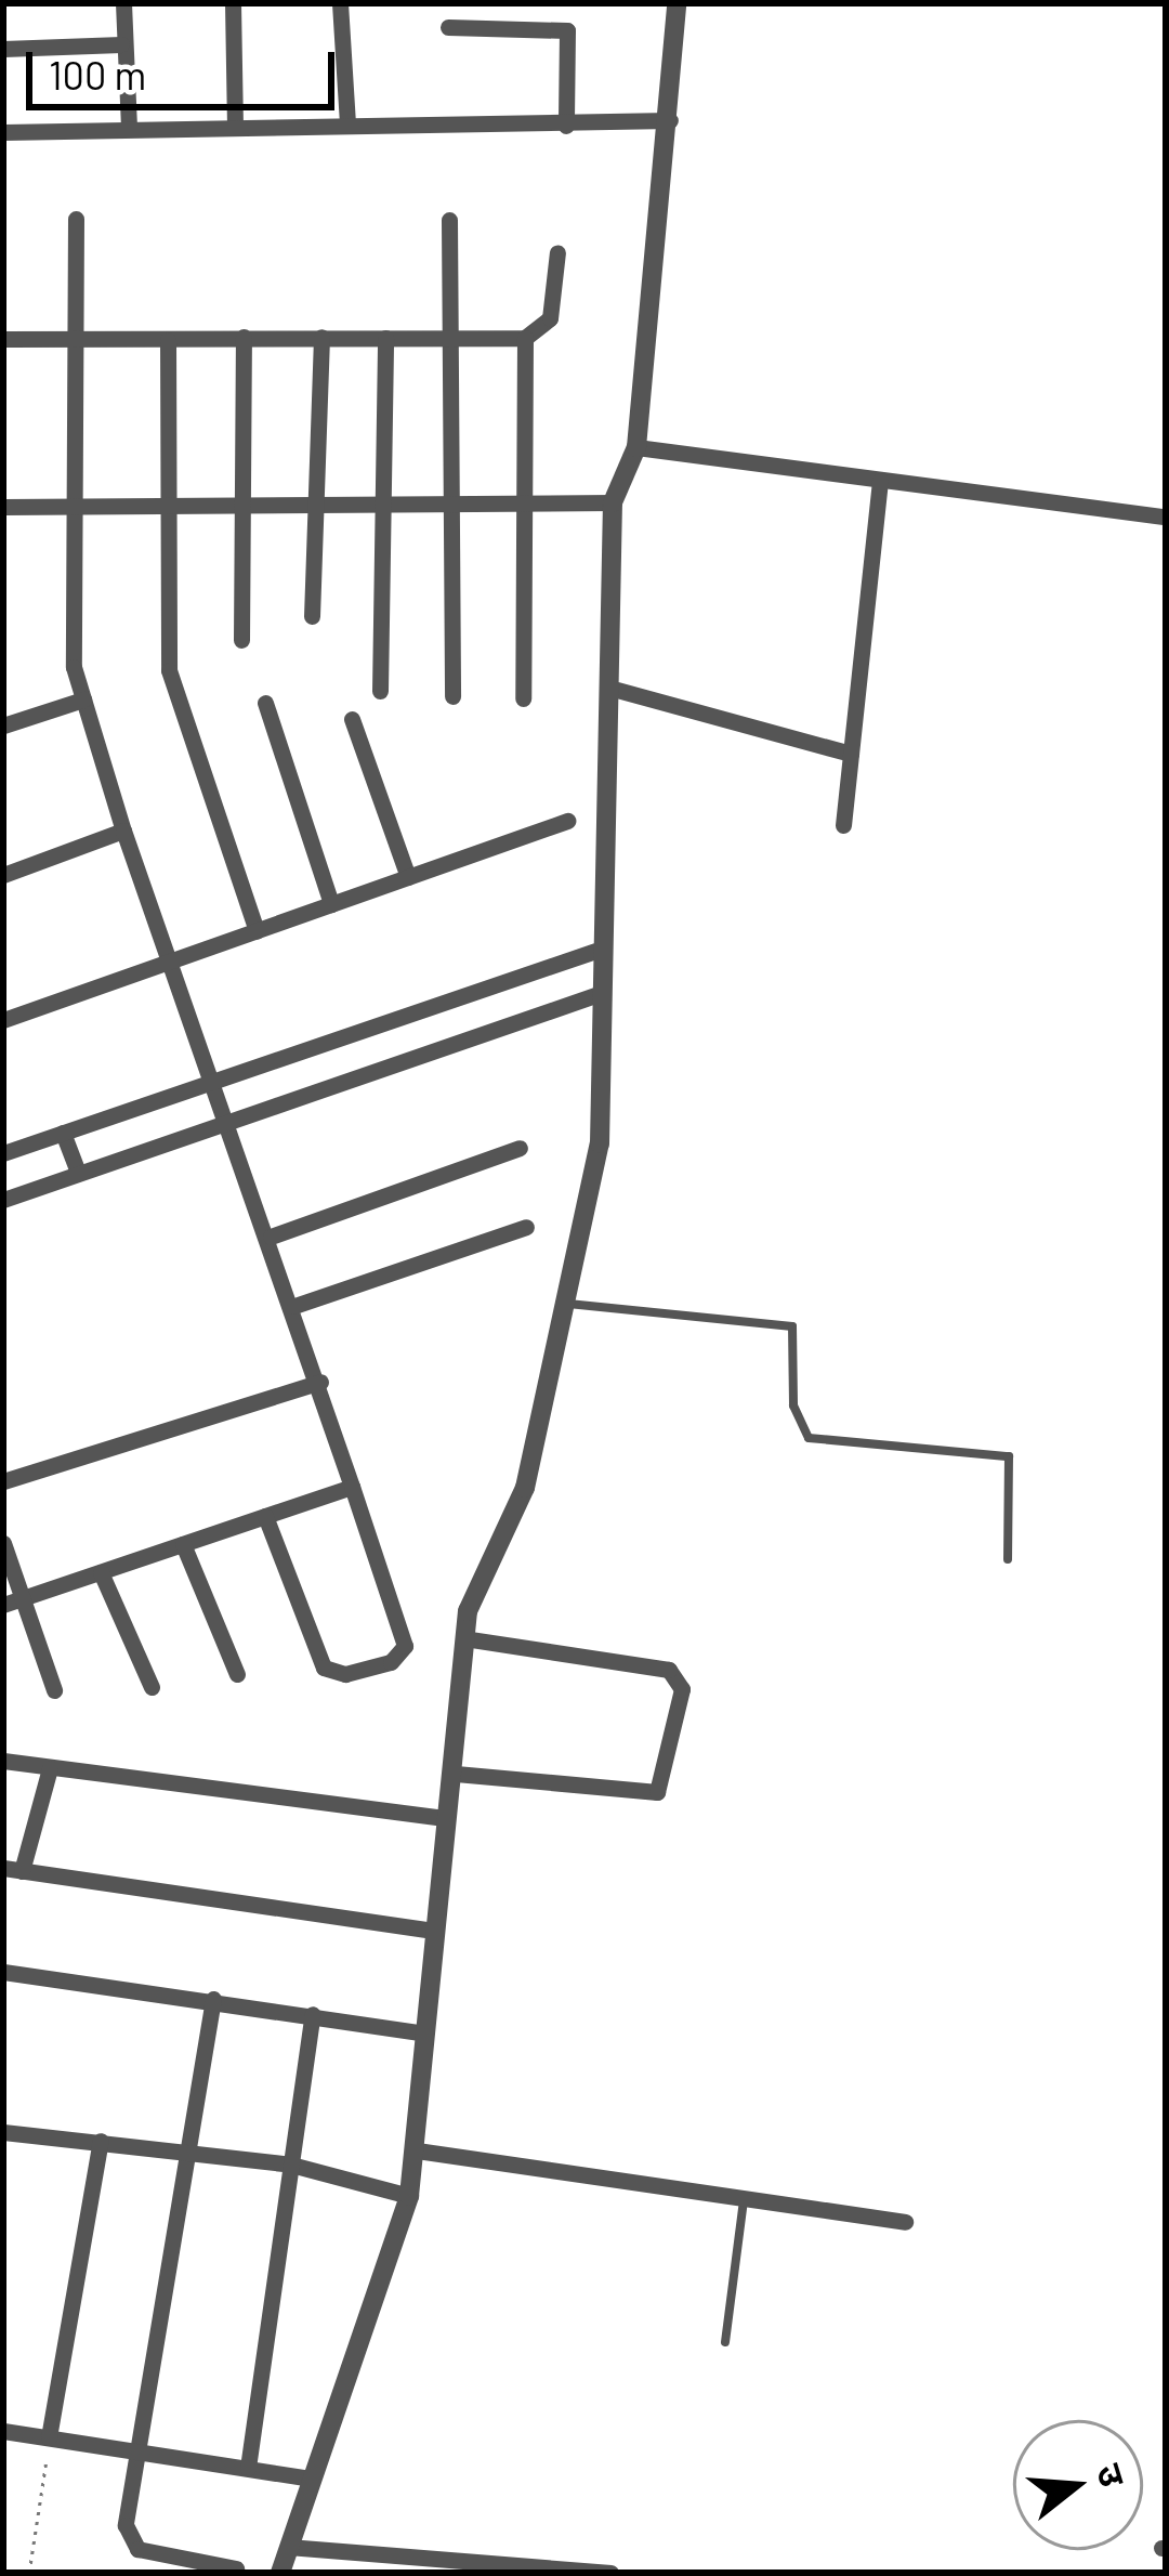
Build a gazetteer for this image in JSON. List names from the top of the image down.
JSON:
{
  "scale_bar": "100 m",
  "north": "right"
}
